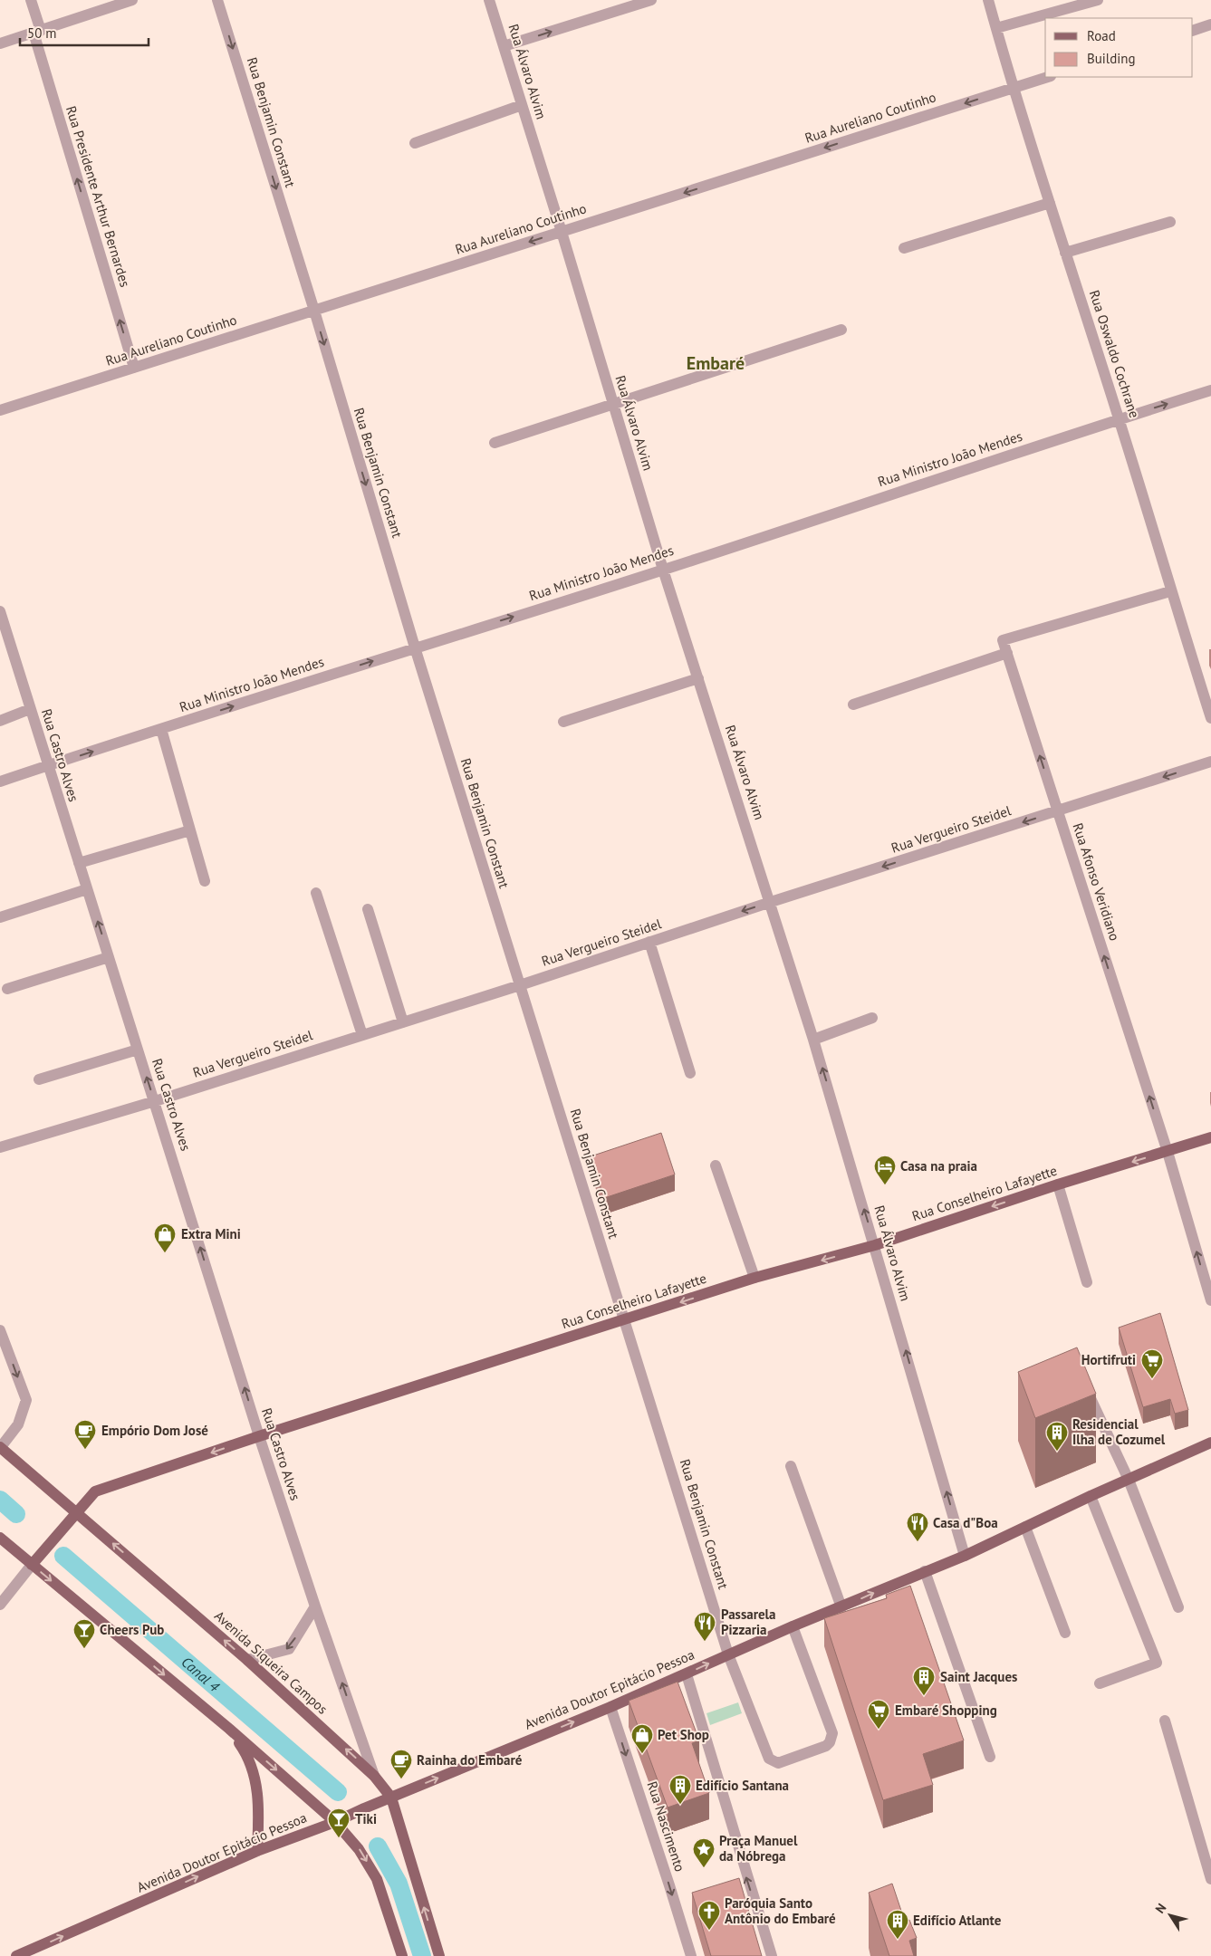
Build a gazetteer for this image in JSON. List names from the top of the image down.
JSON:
{
  "streets": {
    "main road": ["Rua Conselheiro Lafayette", "Avenida Siqueira Campos", "Avenida Doutor Epitácio Pessoa"],
    "street": [
      "Rua Álvaro Alvim",
      "Rua Aureliano Coutinho",
      "Rua Benjamin Constant",
      "Rua Presidente Arthur Bernardes",
      "Rua Oswaldo Cochrane",
      "Rua Ministro João Mendes",
      "Rua Castro Alves",
      "Rua Vergueiro Steidel",
      "Rua Afonso Veridiano",
      "Rua Nascimento"
    ]
  },
  "crossings": [
    ["Rua Álvaro Alvim", "Rua Aureliano Coutinho"],
    ["Rua Álvaro Alvim", "Rua Ministro João Mendes"],
    ["Rua Álvaro Alvim", "Rua Vergueiro Steidel"],
    ["Rua Álvaro Alvim", "Rua Conselheiro Lafayette"],
    ["Rua Álvaro Alvim", "Avenida Doutor Epitácio Pessoa"],
    ["Rua Aureliano Coutinho", "Rua Benjamin Constant"],
    ["Rua Aureliano Coutinho", "Rua Presidente Arthur Bernardes"],
    ["Rua Aureliano Coutinho", "Rua Oswaldo Cochrane"],
    ["Rua Benjamin Constant", "Rua Ministro João Mendes"],
    ["Rua Benjamin Constant", "Rua Vergueiro Steidel"],
    ["Rua Benjamin Constant", "Rua Conselheiro Lafayette"],
    ["Rua Benjamin Constant", "Avenida Doutor Epitácio Pessoa"],
    ["Rua Oswaldo Cochrane", "Rua Ministro João Mendes"],
    ["Rua Ministro João Mendes", "Rua Castro Alves"],
    ["Rua Castro Alves", "Rua Vergueiro Steidel"],
    ["Rua Castro Alves", "Rua Conselheiro Lafayette"],
    ["Rua Castro Alves", "Avenida Siqueira Campos"],
    ["Rua Vergueiro Steidel", "Rua Afonso Veridiano"],
    ["Rua Afonso Veridiano", "Rua Conselheiro Lafayette"],
    ["Rua Conselheiro Lafayette", "Avenida Siqueira Campos"],
    ["Avenida Siqueira Campos", "Avenida Doutor Epitácio Pessoa"],
    ["Avenida Doutor Epitácio Pessoa", "Rua Nascimento"]
  ],
  "one_way": [
    "Rua Aureliano Coutinho",
    "Rua Presidente Arthur Bernardes",
    "Rua Ministro João Mendes",
    "Rua Castro Alves",
    "Rua Vergueiro Steidel",
    "Rua Afonso Veridiano",
    "Rua Conselheiro Lafayette",
    "Avenida Doutor Epitácio Pessoa"
  ],
  "districts": ["Embaré"],
  "water": ["Canal 4"],
  "places": {
    "hotel": ["Casa na praia"],
    "shop": ["Extra Mini", "Pet Shop"],
    "supermarket": ["Hortifruti", "Embaré Shopping"],
    "cafe": ["Empório Dom José", "Rainha do Embaré"],
    "building": [
      "Residencial Ilha de Cozumel",
      "Saint Jacques",
      "Edifício Santana",
      "Edifício Atlante"
    ],
    "restaurant": ["Casa d\"Boa", "Passarela Pizzaria"],
    "bar": ["Cheers Pub", "Tiki"],
    "place": ["Praça Manuel da Nóbrega"],
    "church": ["Paróquia Santo Antônio do Embaré"]
  },
  "legend": ["Road", "Building"],
  "scale_bar": "50 m",
  "north": "top left"
}
